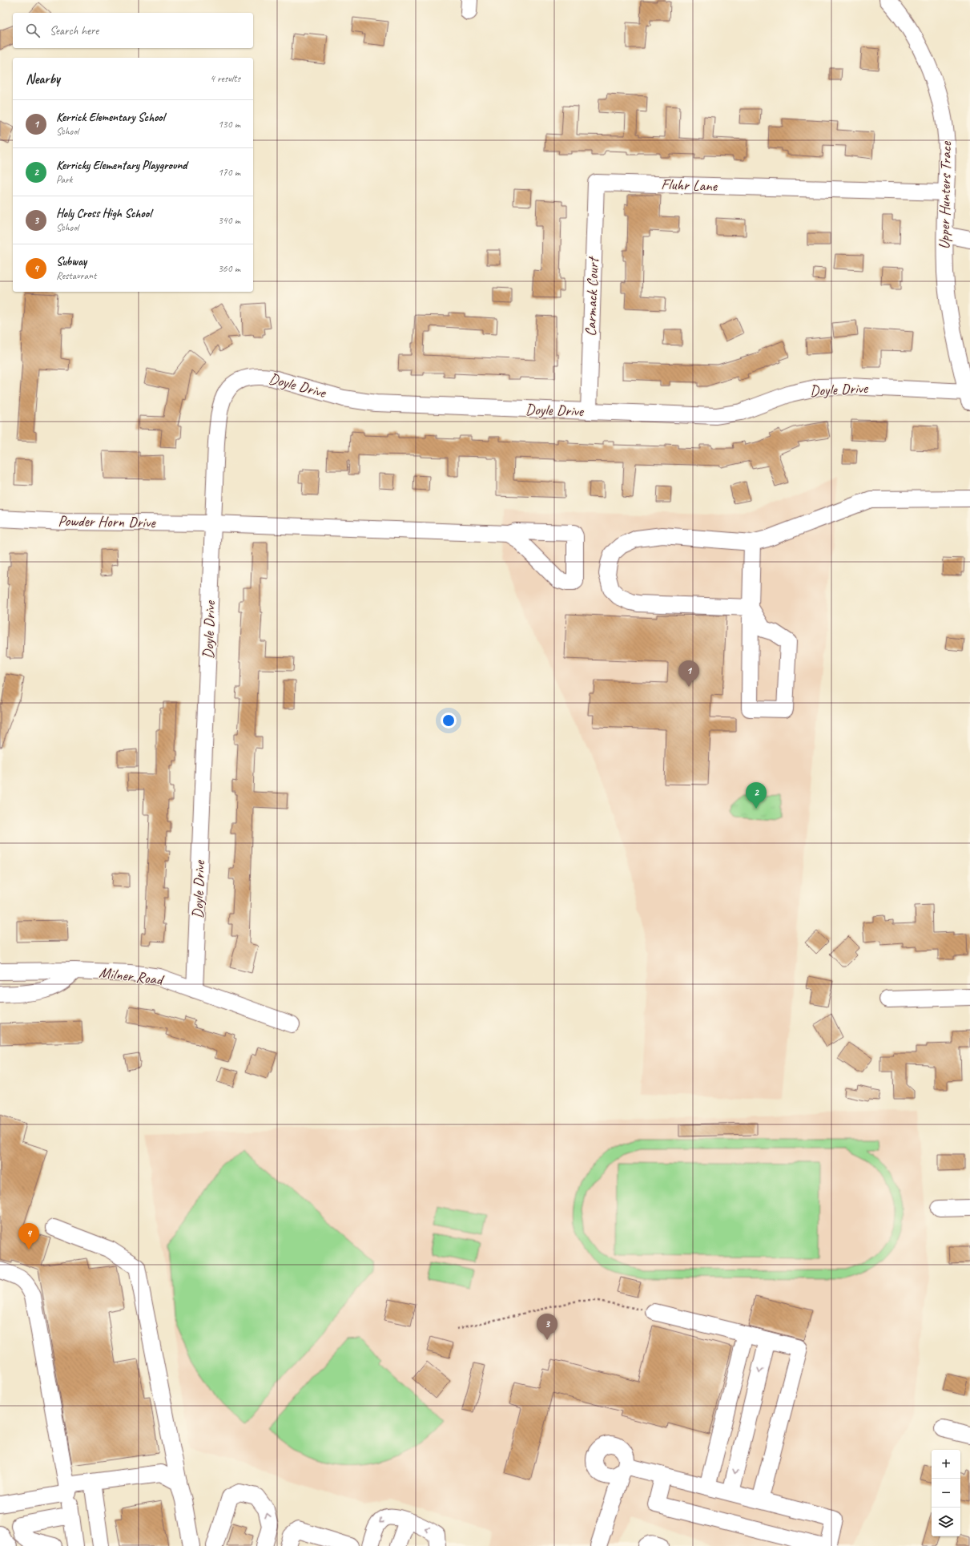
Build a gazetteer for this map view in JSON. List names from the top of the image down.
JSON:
{
  "streets": {
    "street": [
      "Fluhr Lane",
      "Upper Hunters Trace",
      "Carmack Court",
      "Doyle Drive",
      "Powder Horn Drive",
      "Milner Road"
    ]
  },
  "crossings": [
    ["Fluhr Lane", "Upper Hunters Trace"],
    ["Fluhr Lane", "Carmack Court"],
    ["Upper Hunters Trace", "Doyle Drive"],
    ["Carmack Court", "Doyle Drive"],
    ["Doyle Drive", "Powder Horn Drive"],
    ["Doyle Drive", "Milner Road"]
  ],
  "page": {
    "search": "Search here",
    "heading": ["Nearby", "4 results"],
    "list": [
      {
        "mark": "1",
        "name": "Kerrick Elementary School",
        "note": "School",
        "value": "130 m"
      },
      {
        "mark": "2",
        "name": "Kerricky Elementary Playground",
        "note": "Park",
        "value": "170 m"
      },
      {
        "mark": "3",
        "name": "Holy Cross High School",
        "note": "School",
        "value": "340 m"
      },
      {
        "mark": "4",
        "name": "Subway",
        "note": "Restaurant",
        "value": "360 m"
      }
    ],
    "pins": [
      "1",
      "2",
      "4",
      "3"
    ],
    "map_buttons": ["+", "−"]
  }
}
